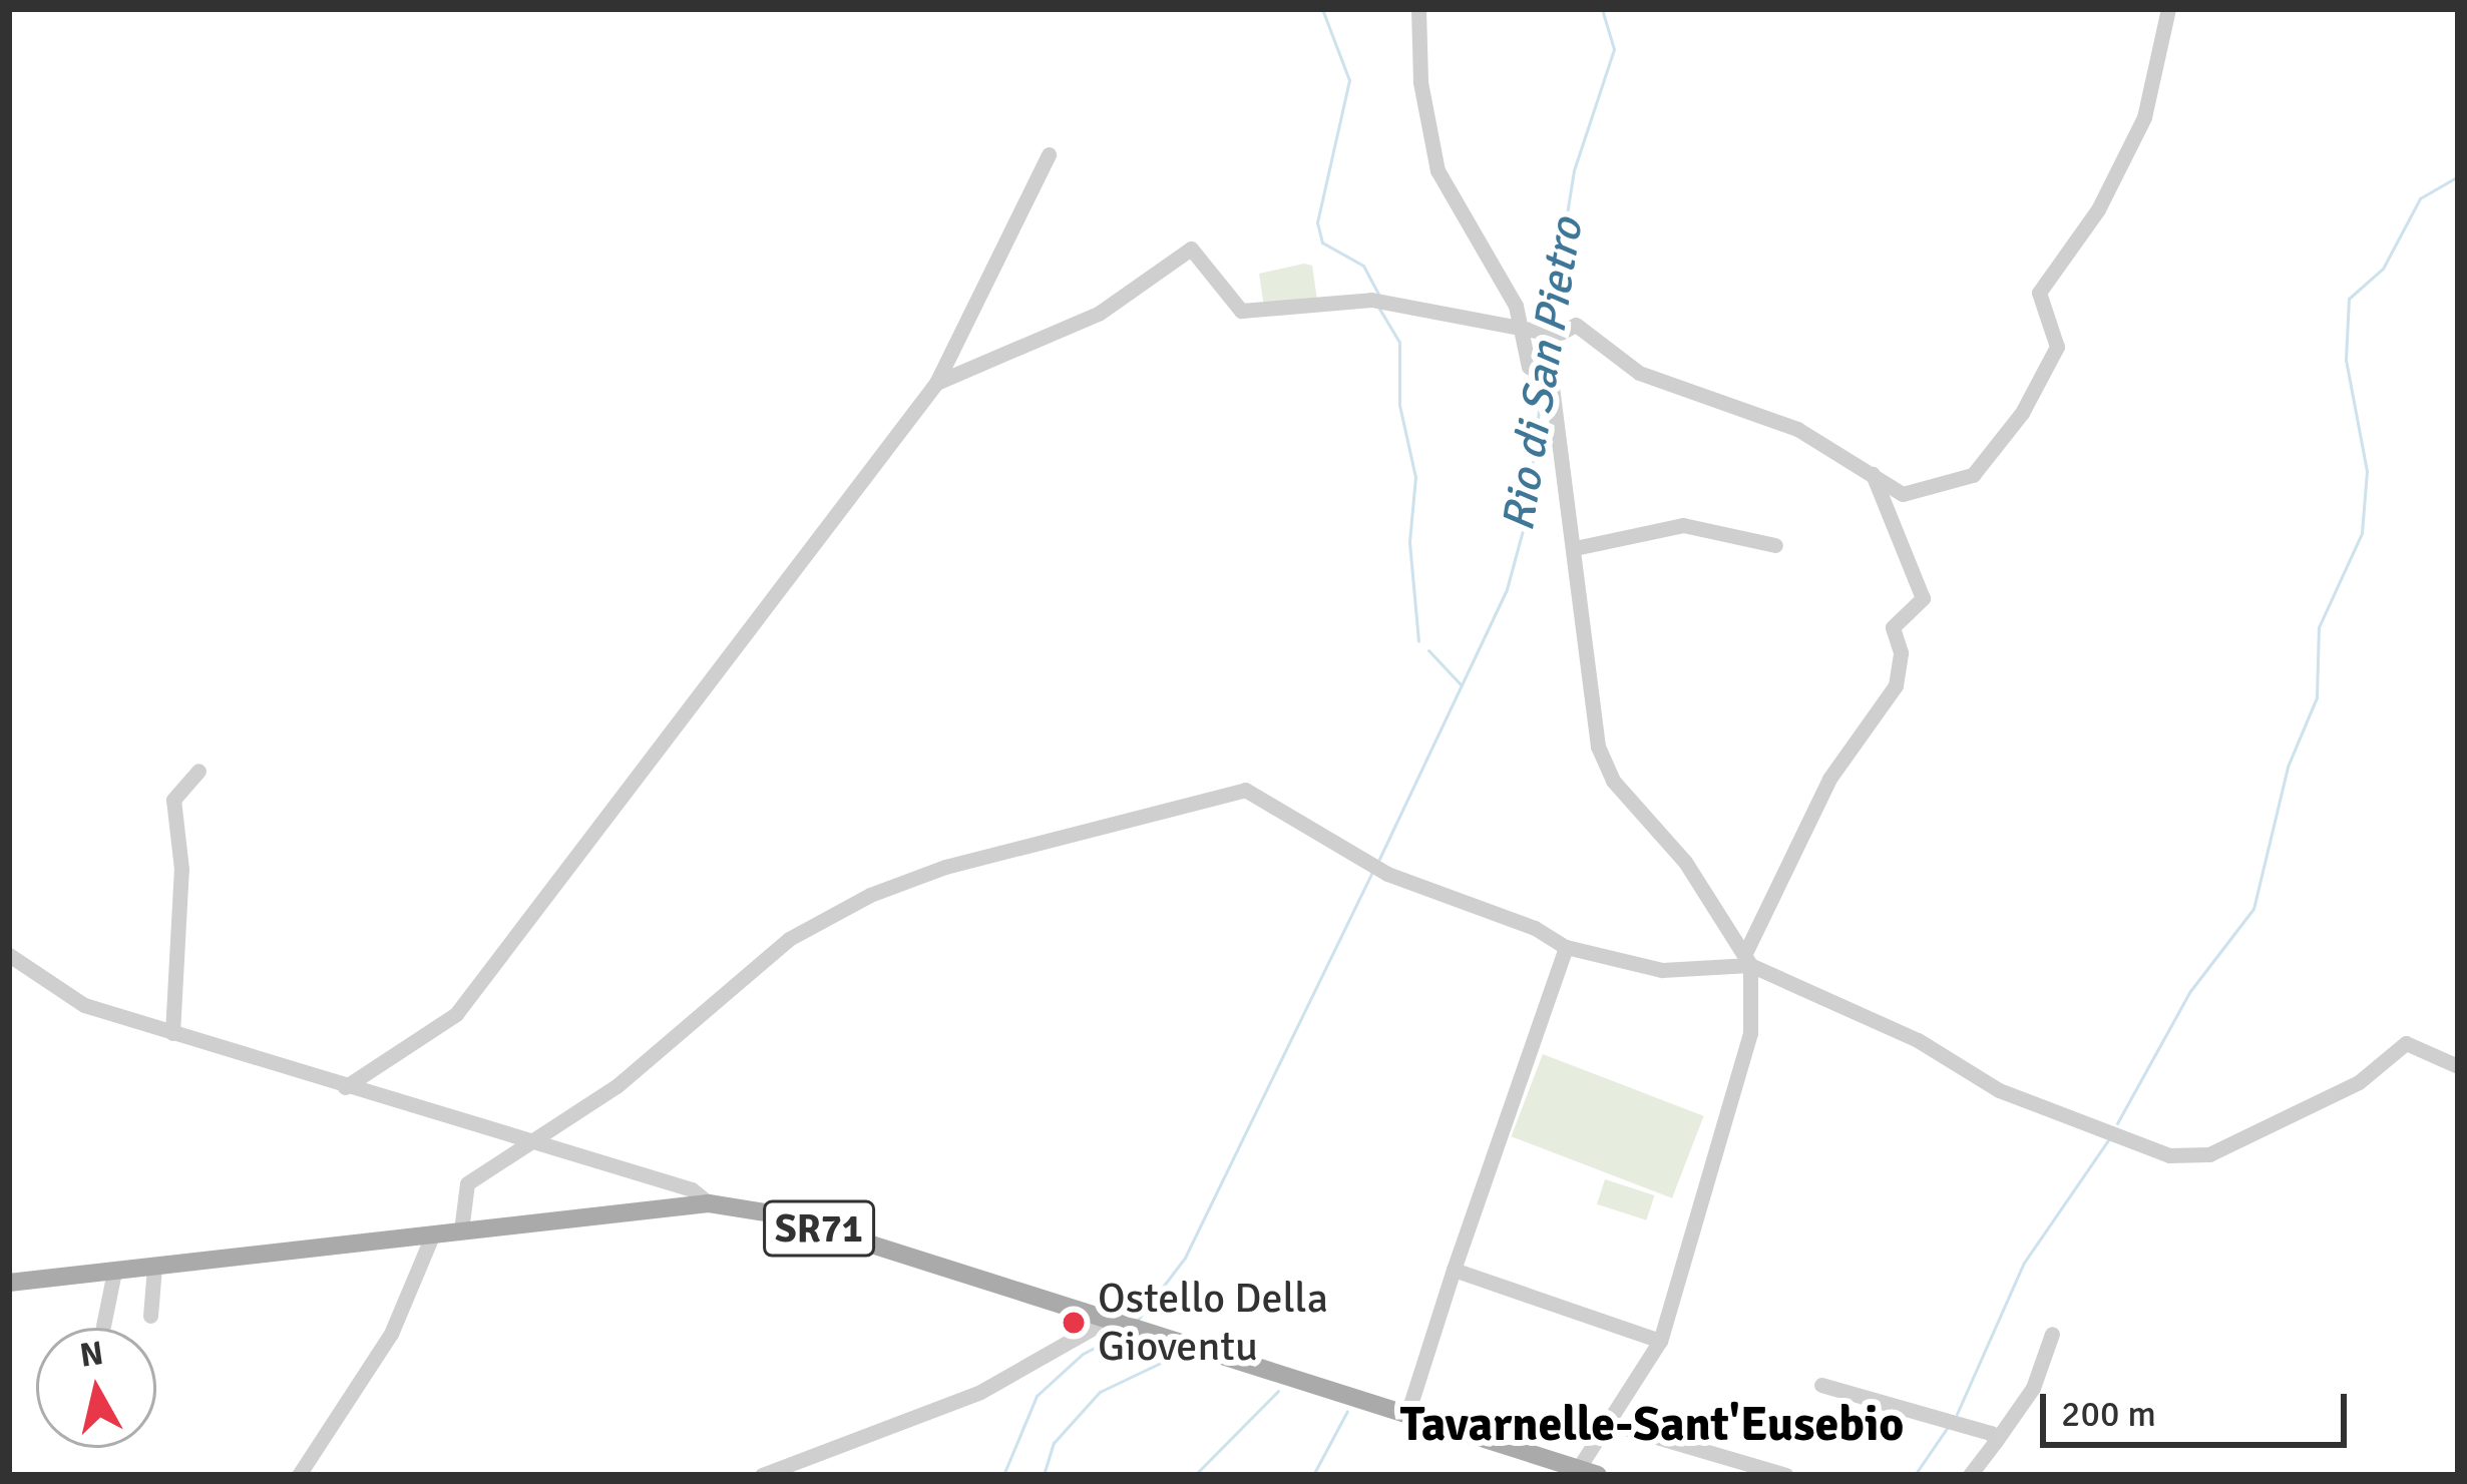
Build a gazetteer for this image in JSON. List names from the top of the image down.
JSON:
{
  "streets": {
    "main road": ["SR71"]
  },
  "districts": ["Tavarnelle-Sant'Eusebio"],
  "water": ["Rio di San Pietro"],
  "places": ["Ostello Della Gioventu"],
  "scale_bar": "200 m",
  "north": "top"
}
